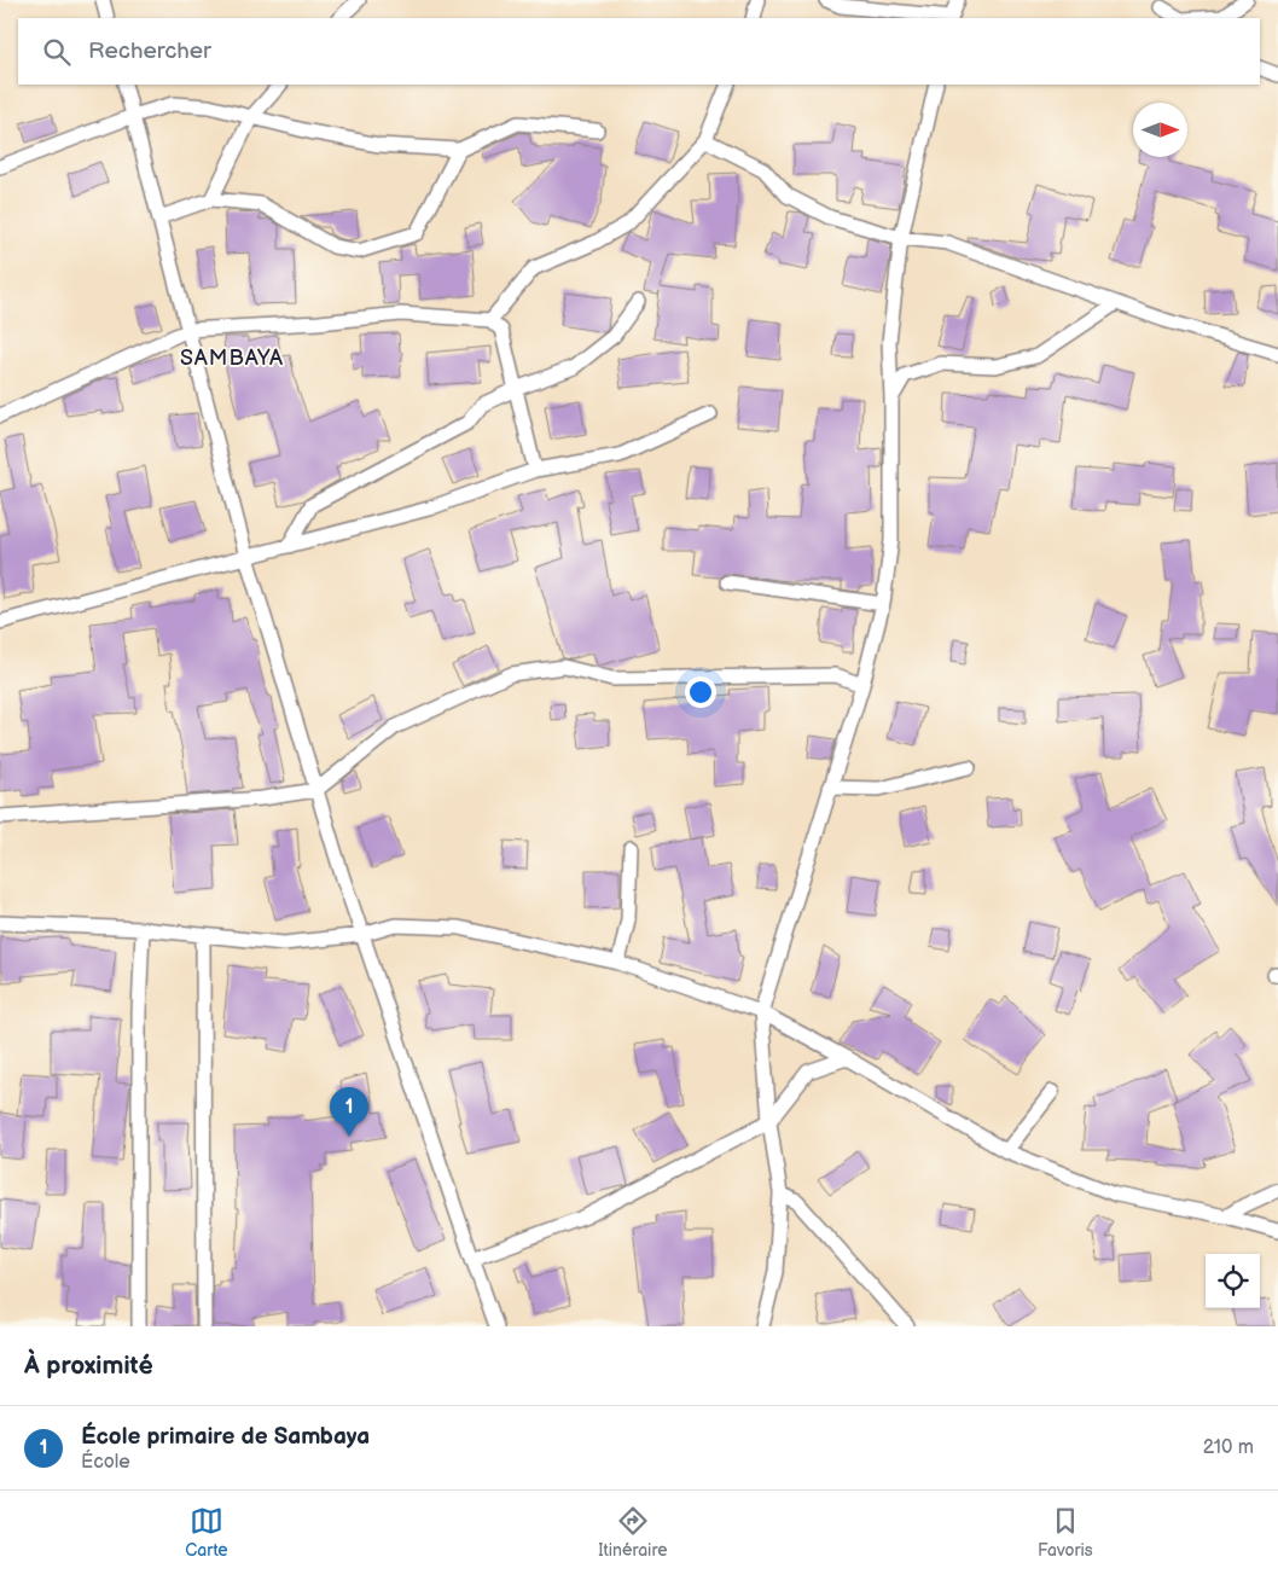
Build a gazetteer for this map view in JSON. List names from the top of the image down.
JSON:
{
  "districts": ["SAMBAYA"],
  "north": "right",
  "page": {
    "search": "Rechercher",
    "pins": "1",
    "heading": "À proximité",
    "list": [
      {
        "mark": "1",
        "name": "École primaire de Sambaya",
        "note": "École",
        "value": "210 m"
      }
    ],
    "nav": ["Carte", "Itinéraire", "Favoris"]
  }
}
